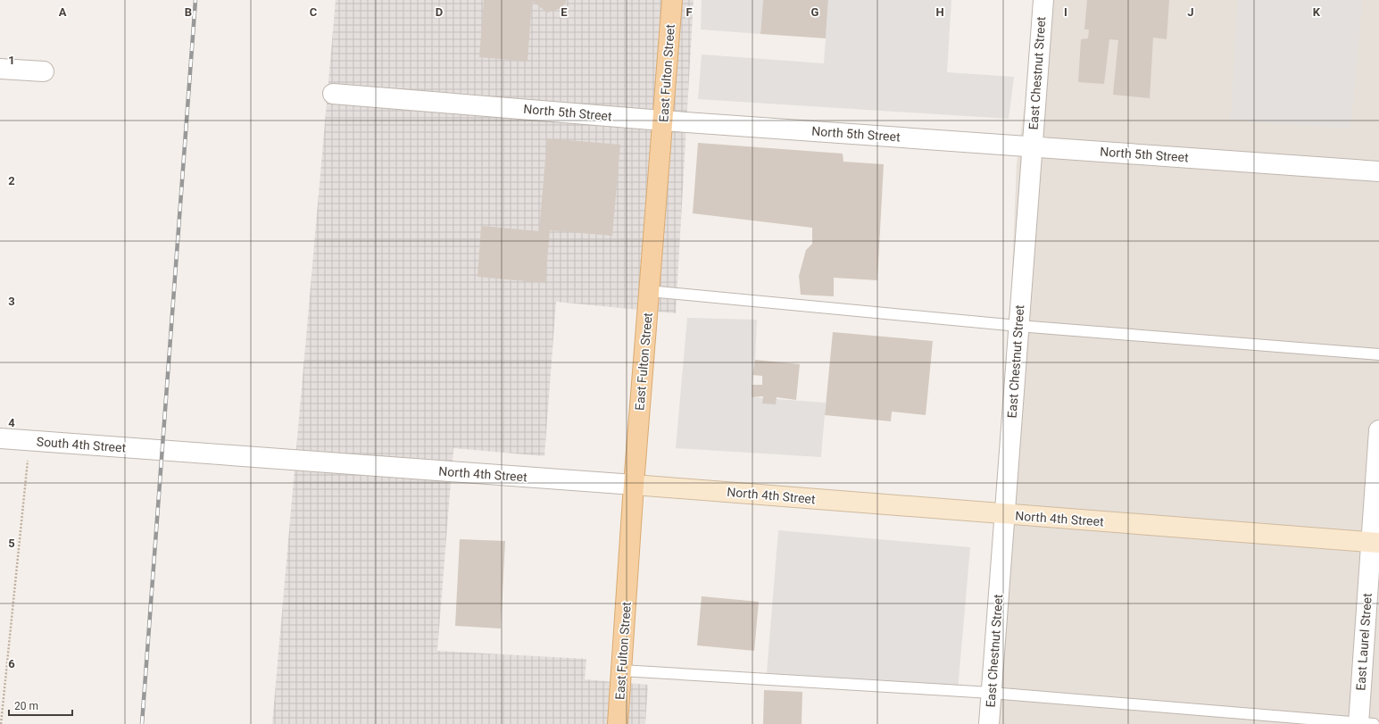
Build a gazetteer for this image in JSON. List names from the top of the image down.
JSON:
{
  "streets": {
    "main road": ["East Fulton Street", "North 4th Street"],
    "street": [
      "East Chestnut Street",
      "North 5th Street",
      "South 4th Street",
      "East Laurel Street"
    ]
  },
  "crossings": [
    ["East Fulton Street", "North 5th Street"],
    ["East Fulton Street", "North 4th Street"],
    ["East Chestnut Street", "North 5th Street"],
    ["East Chestnut Street", "North 4th Street"],
    ["South 4th Street", "North 4th Street"],
    ["North 4th Street", "East Laurel Street"]
  ],
  "scale_bar": "20 m",
  "grid": {
    "columns": [
      "A",
      "B",
      "C",
      "D",
      "E",
      "F",
      "G",
      "H",
      "I",
      "J",
      "K"
    ],
    "rows": [
      "1",
      "2",
      "3",
      "4",
      "5",
      "6"
    ]
  }
}
